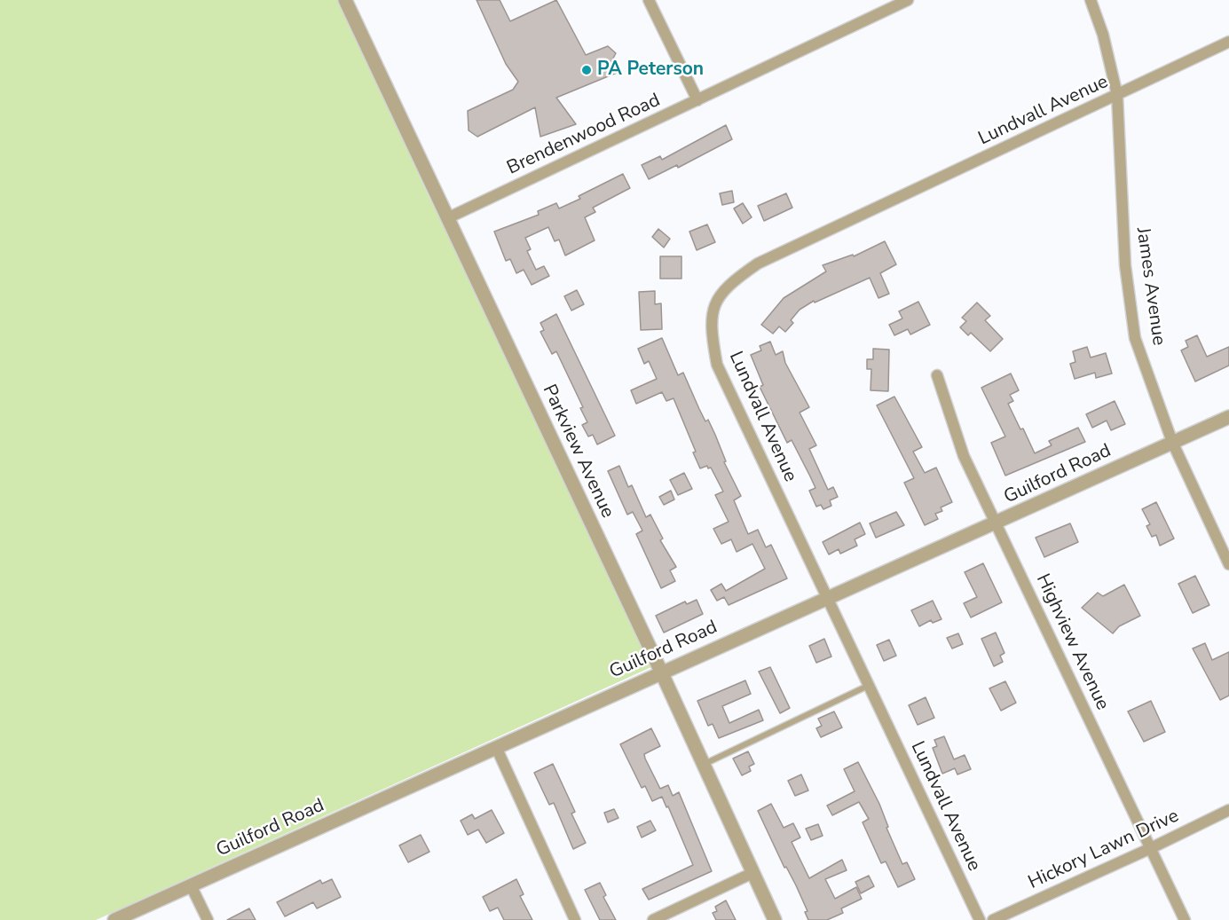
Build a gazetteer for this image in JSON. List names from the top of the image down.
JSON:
{
  "streets": {
    "street": [
      "Lundvall Avenue",
      "Brendenwood Road",
      "James Avenue",
      "Parkview Avenue",
      "Guilford Road",
      "Highview Avenue",
      "Hickory Lawn Drive"
    ]
  },
  "crossings": [
    ["Lundvall Avenue", "James Avenue"],
    ["Lundvall Avenue", "Guilford Road"],
    ["Brendenwood Road", "Parkview Avenue"],
    ["James Avenue", "Guilford Road"],
    ["Parkview Avenue", "Guilford Road"],
    ["Guilford Road", "Highview Avenue"],
    ["Highview Avenue", "Hickory Lawn Drive"]
  ],
  "places": ["PA Peterson"]
}
